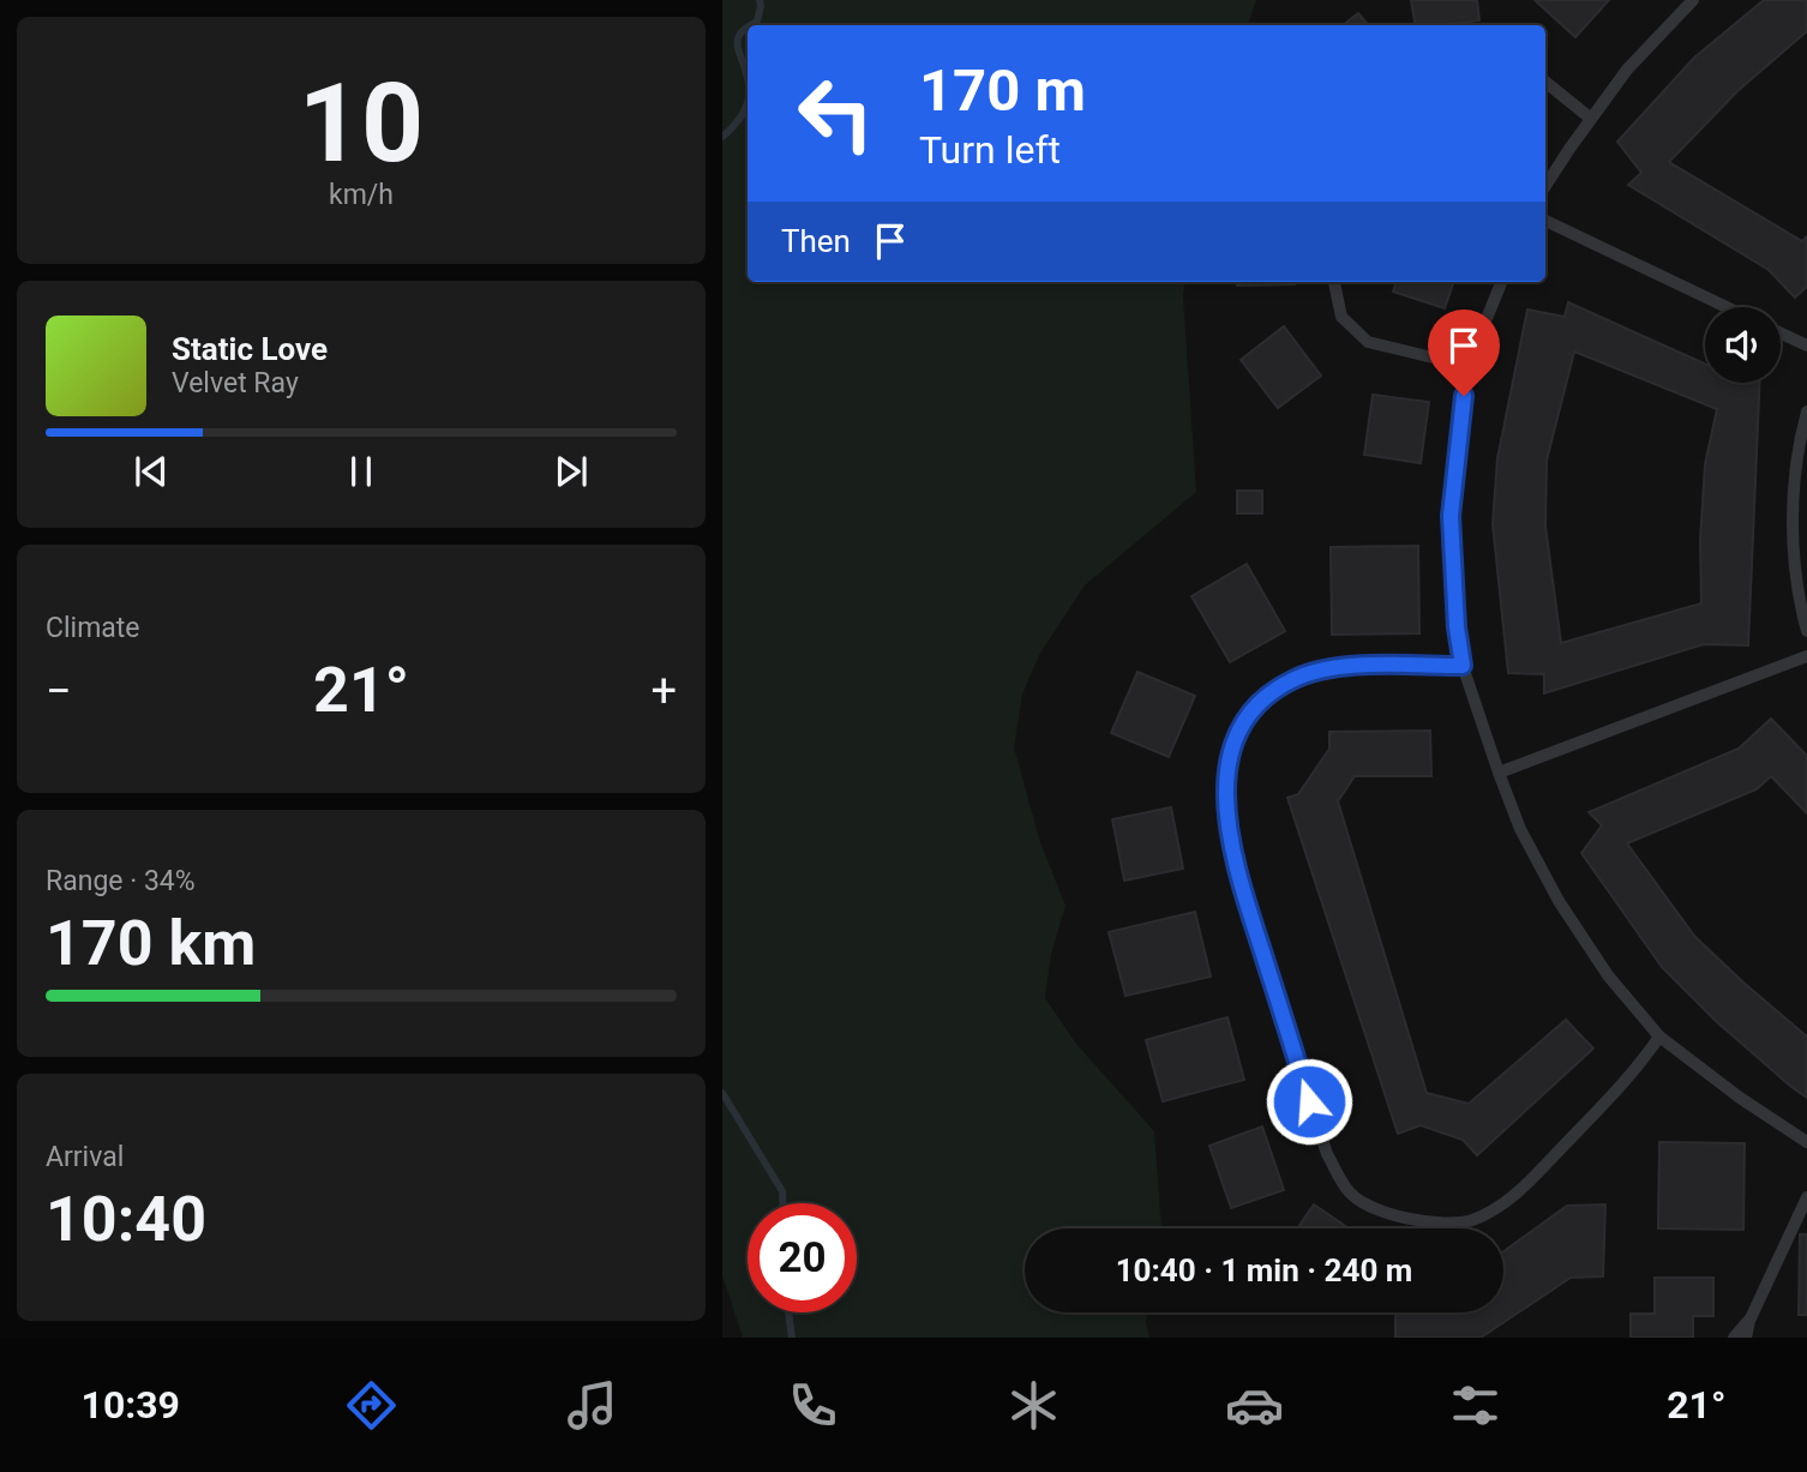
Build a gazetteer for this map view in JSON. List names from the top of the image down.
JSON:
{
  "page": {
    "tile": [
      ["10", "km/h"],
      "Climate",
      ["Range · 34%", "170 km"],
      ["Arrival", "10:40"]
    ],
    "turn": ["170 m", "Turn left"],
    "then": "Then",
    "song": ["Static Love", "Velvet Ray"],
    "heat": ["−", "21°", "+"],
    "limit": "20",
    "trip": "10:40 · 1 min · 240 m",
    "tabs": ["10:39", "21°"]
  }
}
